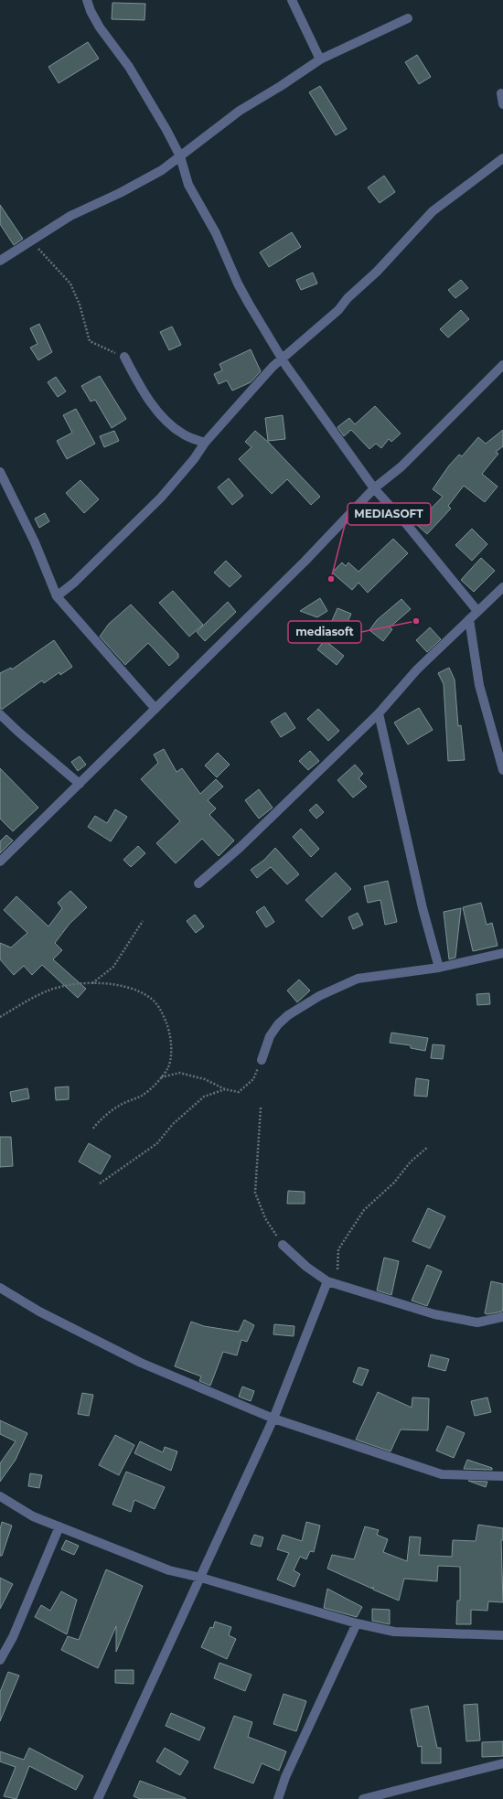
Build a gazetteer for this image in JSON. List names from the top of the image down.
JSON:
{
  "places": ["MEDIASOFT", "mediasoft"]
}
